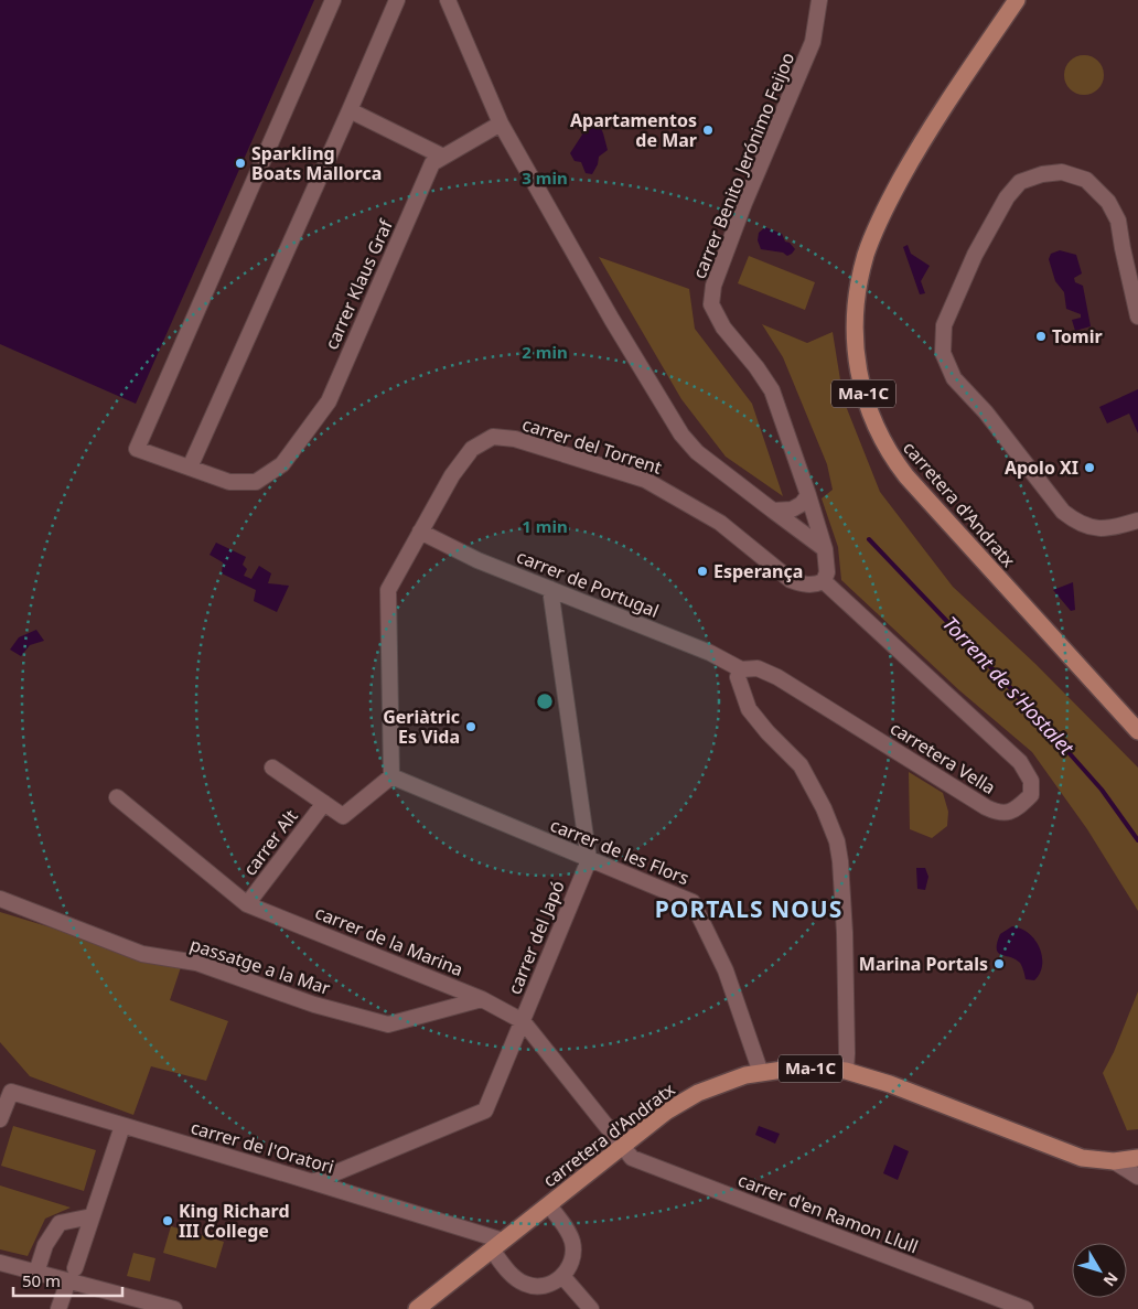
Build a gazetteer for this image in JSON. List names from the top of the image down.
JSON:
{
  "streets": {
    "main road": ["Ma-1C", "carretera d'Andratx"],
    "street": [
      "carrer Benito Jerónimo Feijoo",
      "carrer Klaus Graf",
      "carrer del Torrent",
      "carrer de Portugal",
      "carretera Vella",
      "carrer Alt",
      "carrer de les Flors",
      "carrer del Japó",
      "carrer de la Marina",
      "passatge a la Mar",
      "carrer de l'Oratori",
      "carrer d'en Ramon Llull"
    ]
  },
  "crossings": [
    ["carrer Benito Jerónimo Feijoo", "carrer del Torrent"],
    ["carrer Benito Jerónimo Feijoo", "carretera Vella"],
    ["carrer del Torrent", "carrer de Portugal"],
    ["carrer del Torrent", "carretera Vella"],
    ["carrer del Torrent", "carrer de les Flors"],
    ["carretera d'Andratx", "carrer de les Flors"],
    ["carretera d'Andratx", "carrer de la Marina"],
    ["carretera d'Andratx", "carrer de l'Oratori"],
    ["carretera d'Andratx", "carrer d'en Ramon Llull"],
    ["carrer de Portugal", "carretera Vella"],
    ["carrer Alt", "carrer de la Marina"],
    ["carrer de les Flors", "carrer del Japó"],
    ["carrer del Japó", "carrer de la Marina"],
    ["carrer del Japó", "carrer de l'Oratori"],
    ["carrer de la Marina", "passatge a la Mar"],
    ["carrer de la Marina", "carrer d'en Ramon Llull"]
  ],
  "districts": ["PORTALS NOUS"],
  "water": ["Torrent de s'Hostalet"],
  "places": [
    "Apartamentos de Mar",
    "Sparkling Boats Mallorca",
    "Tomir",
    "Apolo XI",
    "Esperança",
    "Geriàtric Es Vida",
    "Marina Portals",
    "King Richard III College"
  ],
  "scale_bar": "50 m",
  "north": "bottom right",
  "rings": ["3 min", "2 min", "1 min"]
}
